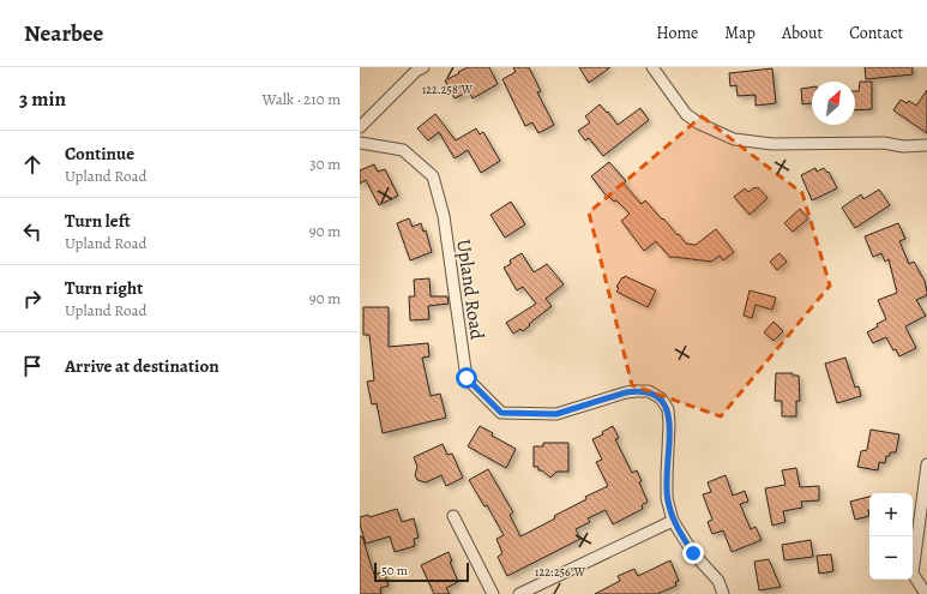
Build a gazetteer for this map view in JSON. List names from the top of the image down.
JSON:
{
  "streets": {
    "street": ["Upland Road"]
  },
  "scale_bar": "50 m",
  "north": "top right",
  "page": {
    "header": "Nearbee",
    "nav": [
      "Home",
      "Map",
      "About",
      "Contact"
    ],
    "heading": ["3 min", "Walk · 210 m"],
    "list": [
      ["Continue", "Upland Road", "30 m"],
      ["Turn left", "Upland Road", "90 m"],
      ["Turn right", "Upland Road", "90 m"],
      "Arrive at destination"
    ],
    "map_buttons": ["+", "−"],
    "scale": "50 m"
  },
  "coordinates": ["122.258°W", "122.256°W"]
}
